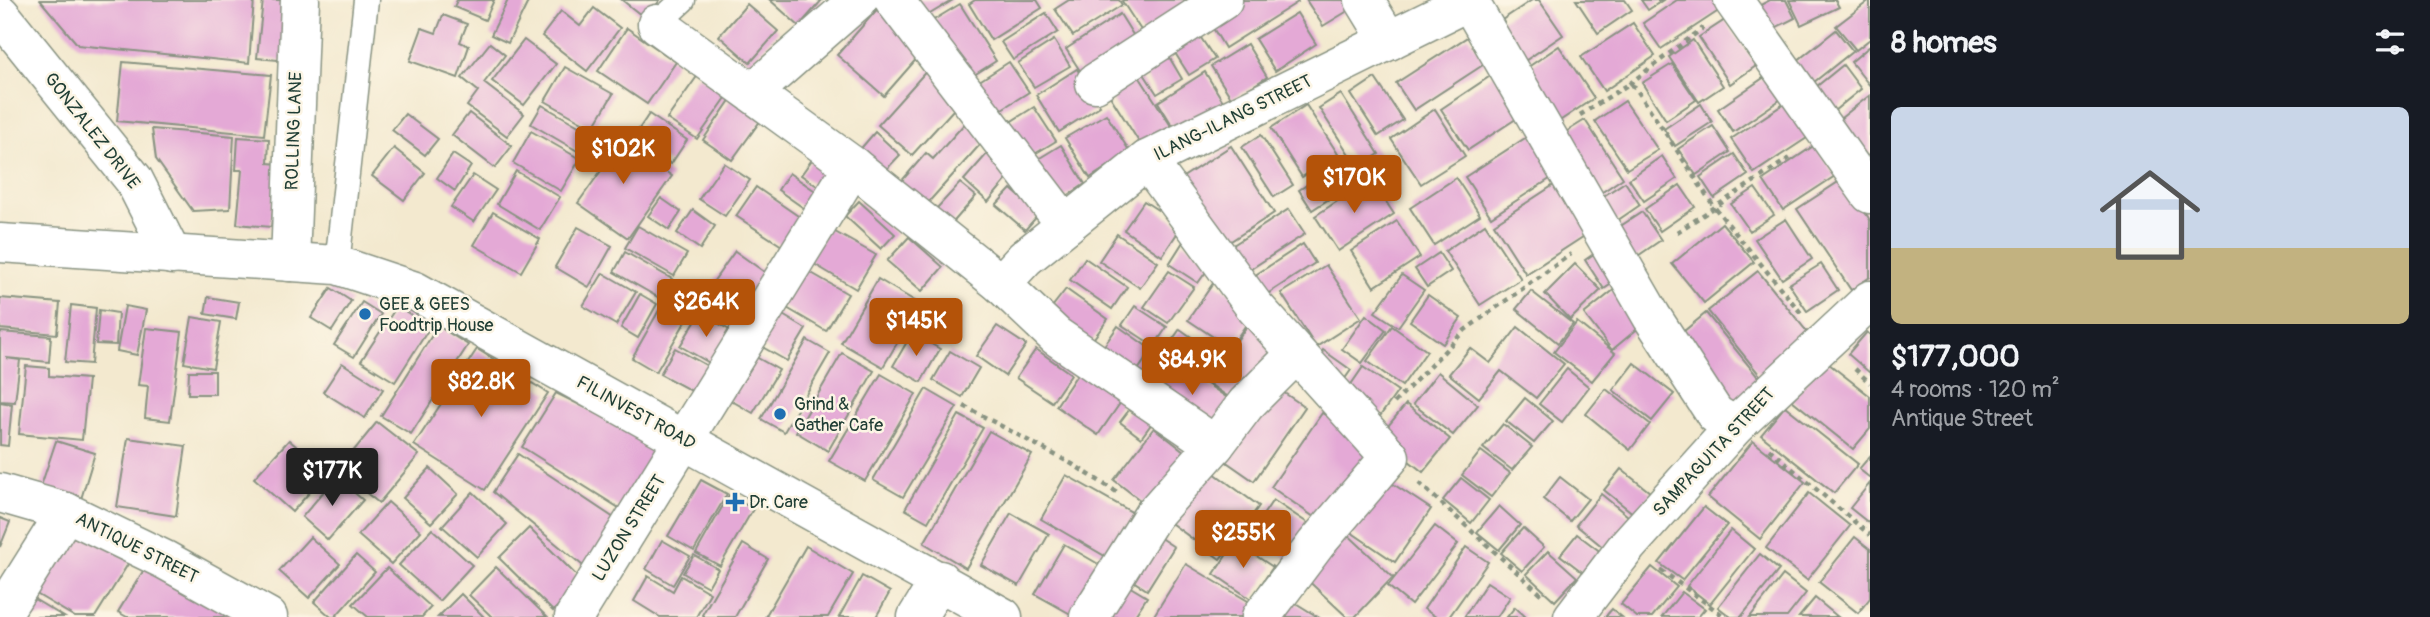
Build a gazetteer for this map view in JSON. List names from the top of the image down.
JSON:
{
  "streets": {
    "street": [
      "ILANG-ILANG STREET",
      "GONZALEZ DRIVE",
      "ROLLING LANE",
      "FILINVEST ROAD",
      "SAMPAGUITA STREET",
      "LUZON STREET",
      "ANTIQUE STREET"
    ]
  },
  "crossings": [
    ["GONZALEZ DRIVE", "FILINVEST ROAD"],
    ["ROLLING LANE", "FILINVEST ROAD"],
    ["FILINVEST ROAD", "LUZON STREET"]
  ],
  "places": {
    "other": ["GEE & GEES Foodtrip House", "Grind & Gather Cafe"],
    "health": ["Dr. Care"]
  },
  "page": {
    "heading": "8 homes",
    "list": [
      {
        "name": "$177,000",
        "note": "4 rooms · 120 m² · Antique Street"
      }
    ],
    "price": [
      "$102K",
      "$170K",
      "$264K",
      "$145K",
      "$84.9K",
      "$82.8K",
      "$177K",
      "$255K"
    ]
  }
}
